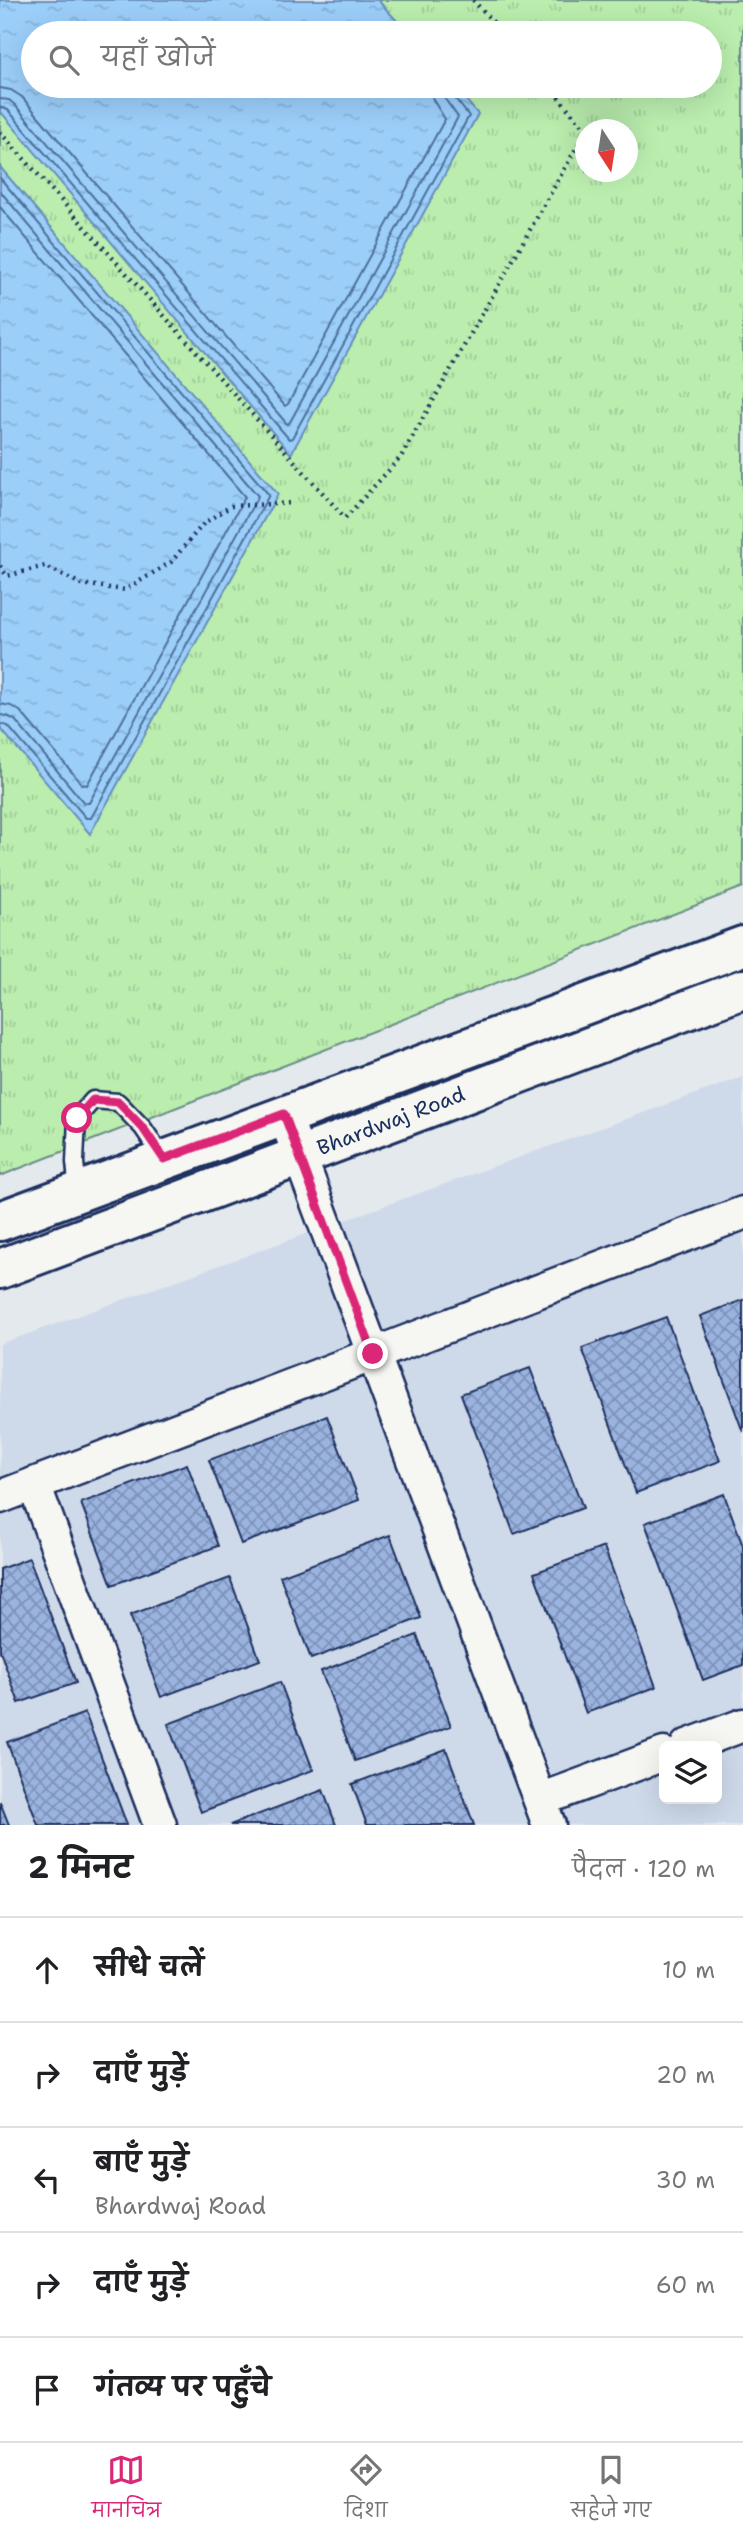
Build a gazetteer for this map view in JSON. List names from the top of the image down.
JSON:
{
  "streets": {
    "street": ["Bhardwaj Road"]
  },
  "north": "bottom",
  "page": {
    "search": "यहाँ खोजें",
    "heading": ["2 मिनट", "पैदल · 120 m"],
    "list": [
      ["सीधे चलें", "10 m"],
      ["दाएँ मुड़ें", "20 m"],
      ["बाएँ मुड़ें", "Bhardwaj Road", "30 m"],
      ["दाएँ मुड़ें", "60 m"],
      "गंतव्य पर पहुँचे"
    ],
    "nav": ["मानचित्र", "दिशा", "सहेजे गए"]
  }
}
